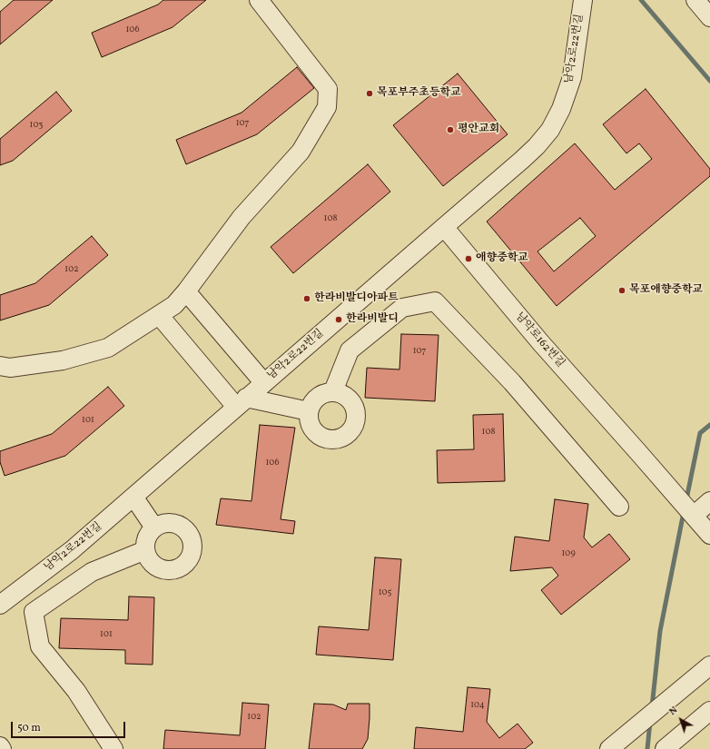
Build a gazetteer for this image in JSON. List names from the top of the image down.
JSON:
{
  "streets": {
    "street": ["남악2로22번길", "남악로162번길"]
  },
  "crossings": [
    ["남악2로22번길", "남악로162번길"]
  ],
  "places": [
    "목포부주초등학교",
    "평안교회",
    "애향중학교",
    "목포애향중학교",
    "한라비발디아파트",
    "한라비발디"
  ],
  "house_numbers": [
    "106",
    "107",
    "103",
    "108",
    "102",
    "107",
    "101",
    "108",
    "106",
    "109",
    "105",
    "101",
    "104",
    "102"
  ],
  "scale_bar": "50 m",
  "north": "top left"
}
